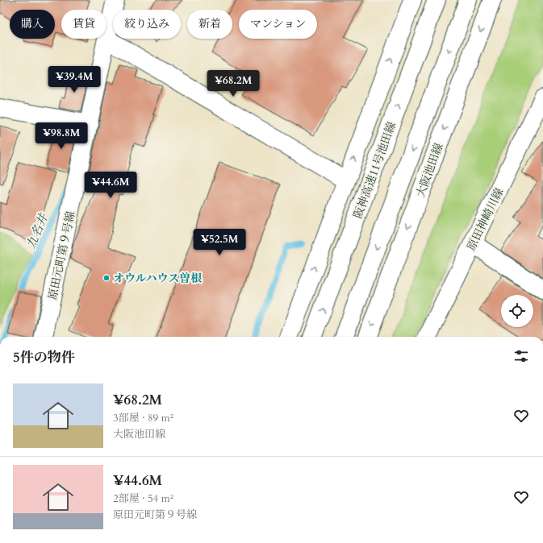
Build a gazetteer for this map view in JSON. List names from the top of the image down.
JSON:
{
  "streets": {
    "main road": [
      "阪神高速11号池田線",
      "大阪池田線",
      "原田神崎川線",
      "原田元町第９号線"
    ]
  },
  "water": ["九名井"],
  "places": ["オウルハウス曽根"],
  "page": {
    "chip": [
      "購入",
      "賃貸",
      "絞り込み",
      "新着",
      "マンション"
    ],
    "price": [
      "¥39.4M",
      "¥68.2M",
      "¥98.8M",
      "¥44.6M",
      "¥52.5M"
    ],
    "heading": "5件の物件",
    "list": [
      {
        "name": "¥68.2M",
        "note": "3部屋 · 89 m² · 大阪池田線"
      },
      {
        "name": "¥44.6M",
        "note": "2部屋 · 54 m² · 原田元町第９号線"
      }
    ]
  }
}
